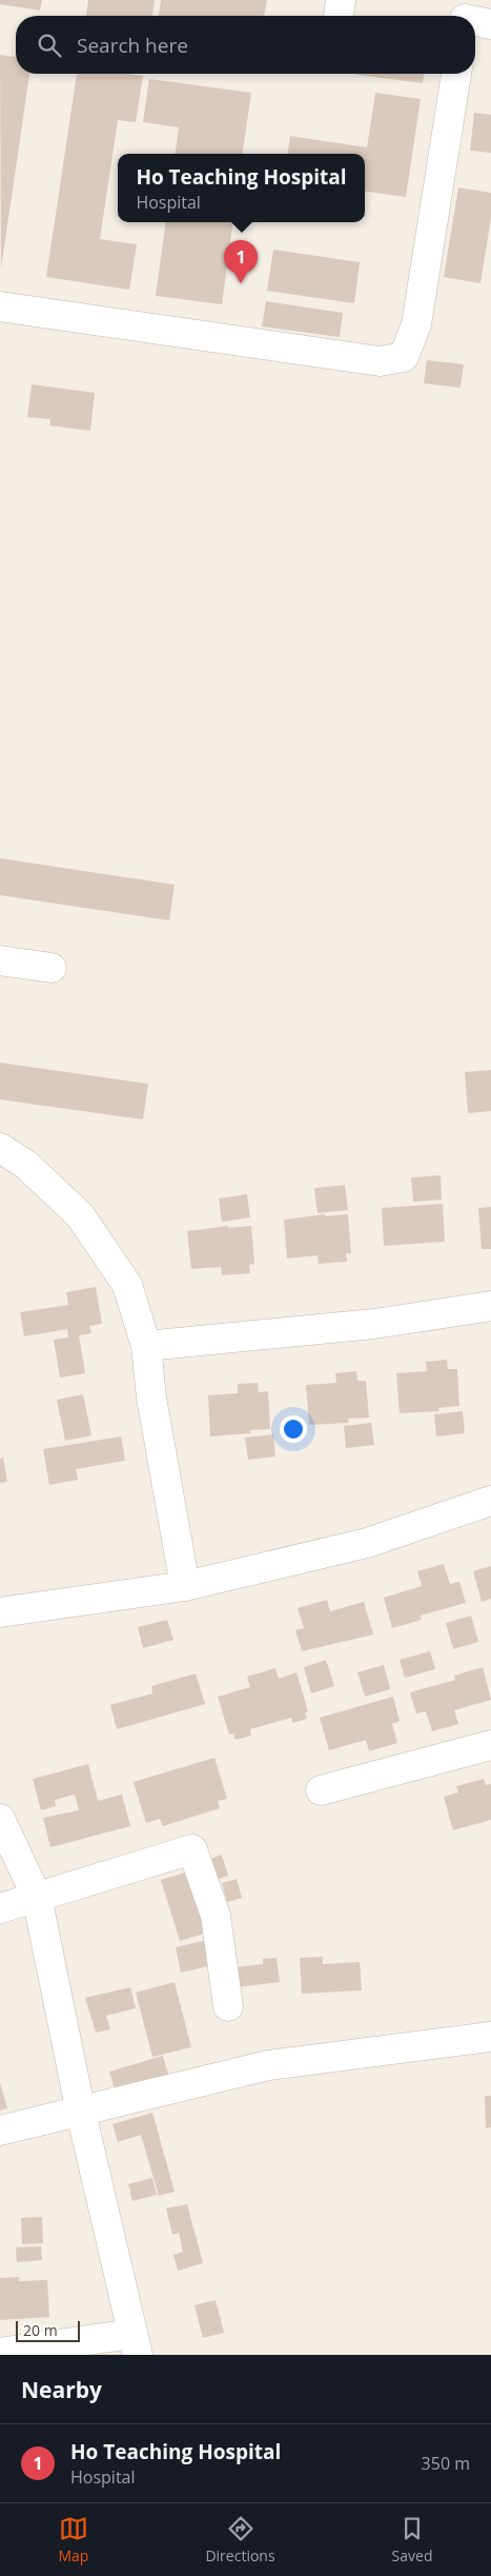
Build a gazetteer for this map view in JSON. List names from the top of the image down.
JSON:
{
  "scale_bar": "20 m",
  "page": {
    "search": "Search here",
    "popup": ["Ho Teaching Hospital", "Hospital"],
    "pins": "1",
    "scale": "20 m",
    "heading": "Nearby",
    "list": [
      {
        "mark": "1",
        "name": "Ho Teaching Hospital",
        "note": "Hospital",
        "value": "350 m"
      }
    ],
    "nav": ["Map", "Directions", "Saved"]
  }
}
